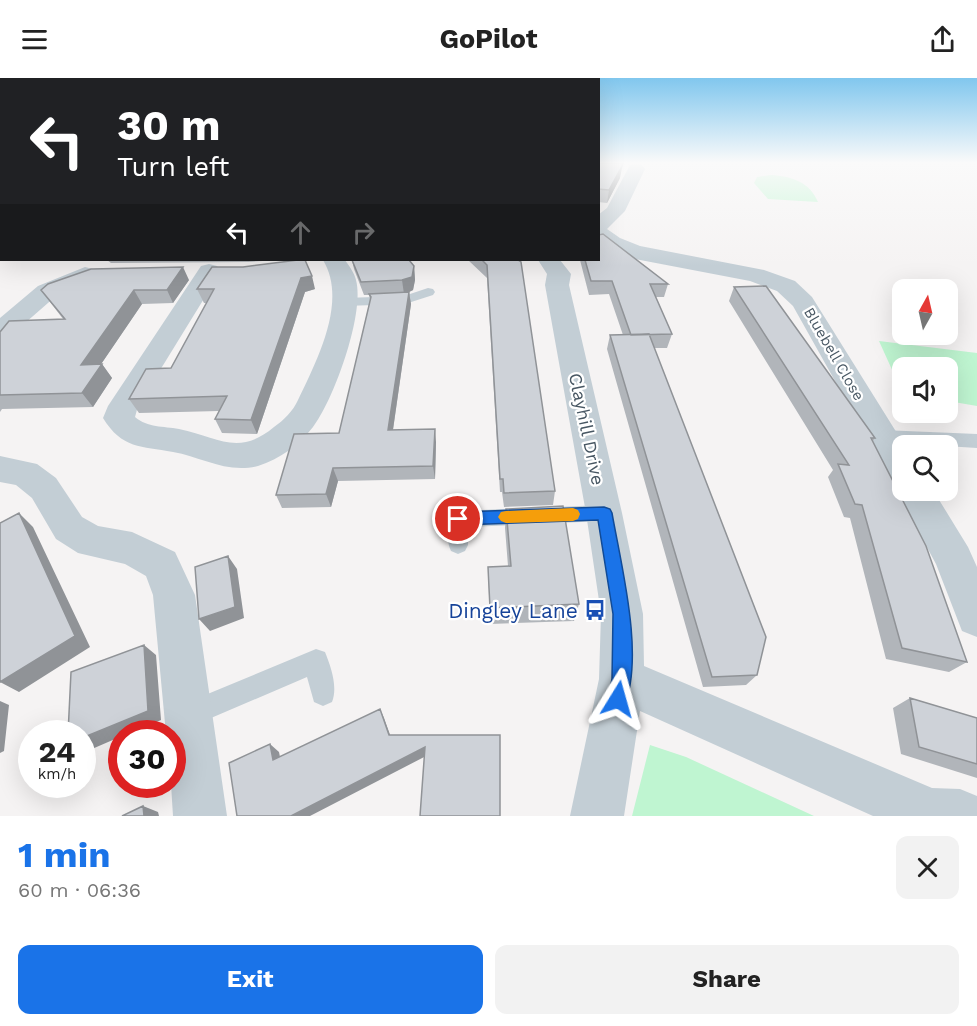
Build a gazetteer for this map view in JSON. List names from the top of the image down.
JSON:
{
  "streets": {
    "street": ["Bluebell Close", "Clayhill Drive"]
  },
  "places": {
    "bus stop": ["Dingley Lane"]
  },
  "north": "top",
  "page": {
    "header": "GoPilot",
    "turn": ["30 m", "Turn left"],
    "speed": "24 km/h",
    "limit": "30",
    "heading": ["1 min", "60 m · 06:36"],
    "buttons": ["Exit", "Share"]
  }
}
